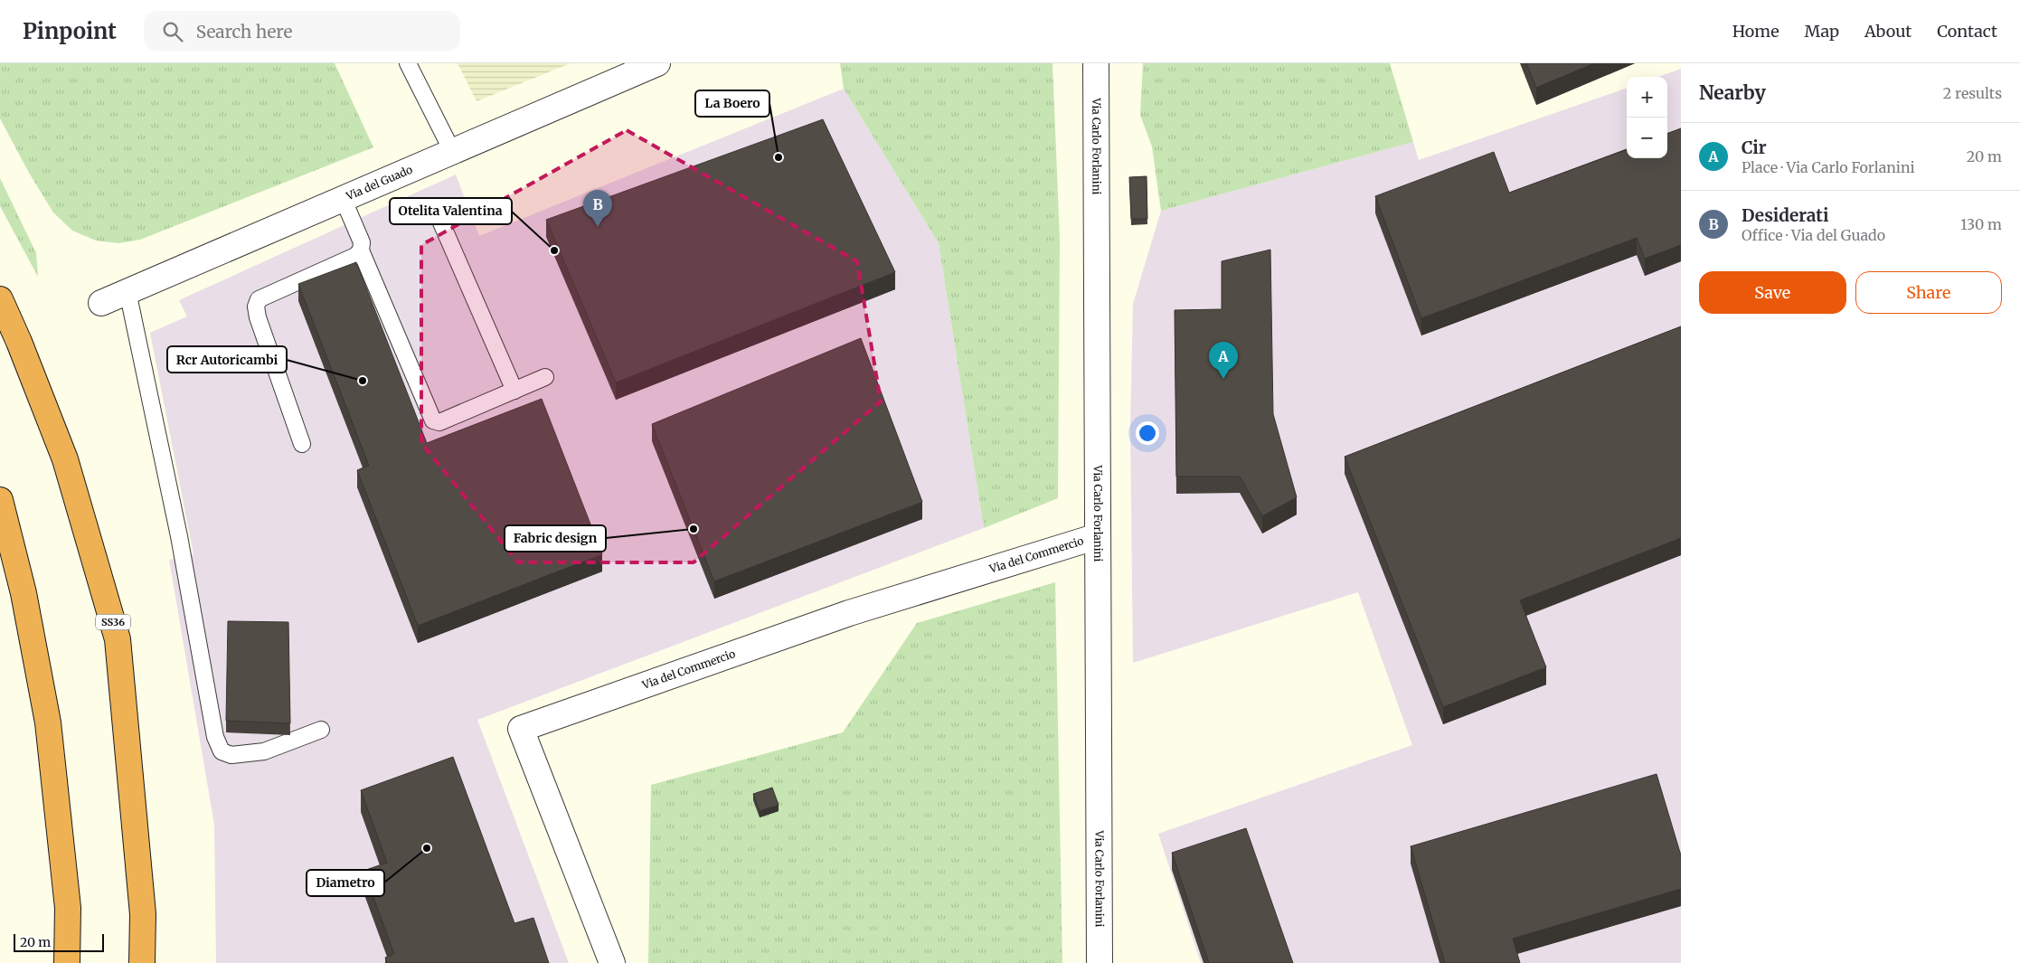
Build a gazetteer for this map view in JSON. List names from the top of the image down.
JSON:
{
  "streets": {
    "highway": ["SS36"],
    "street": ["Via Carlo Forlanini", "Via del Guado", "Via del Commercio"]
  },
  "crossings": [
    ["Via Carlo Forlanini", "Via del Commercio"]
  ],
  "places": [
    "La Boero",
    "Otelita Valentina",
    "Rcr Autoricambi",
    "Fabric design",
    "Diametro"
  ],
  "scale_bar": "20 m",
  "page": {
    "header": "Pinpoint",
    "search": "Search here",
    "nav": [
      "Home",
      "Map",
      "About",
      "Contact"
    ],
    "heading": ["Nearby", "2 results"],
    "map_buttons": ["+", "−"],
    "list": [
      {
        "mark": "A",
        "name": "Cir",
        "note": "Place · Via Carlo Forlanini",
        "value": "20 m"
      },
      {
        "mark": "B",
        "name": "Desiderati",
        "note": "Office · Via del Guado",
        "value": "130 m"
      }
    ],
    "pins": ["B", "A"],
    "buttons": ["Save", "Share"],
    "scale": "20 m"
  }
}
